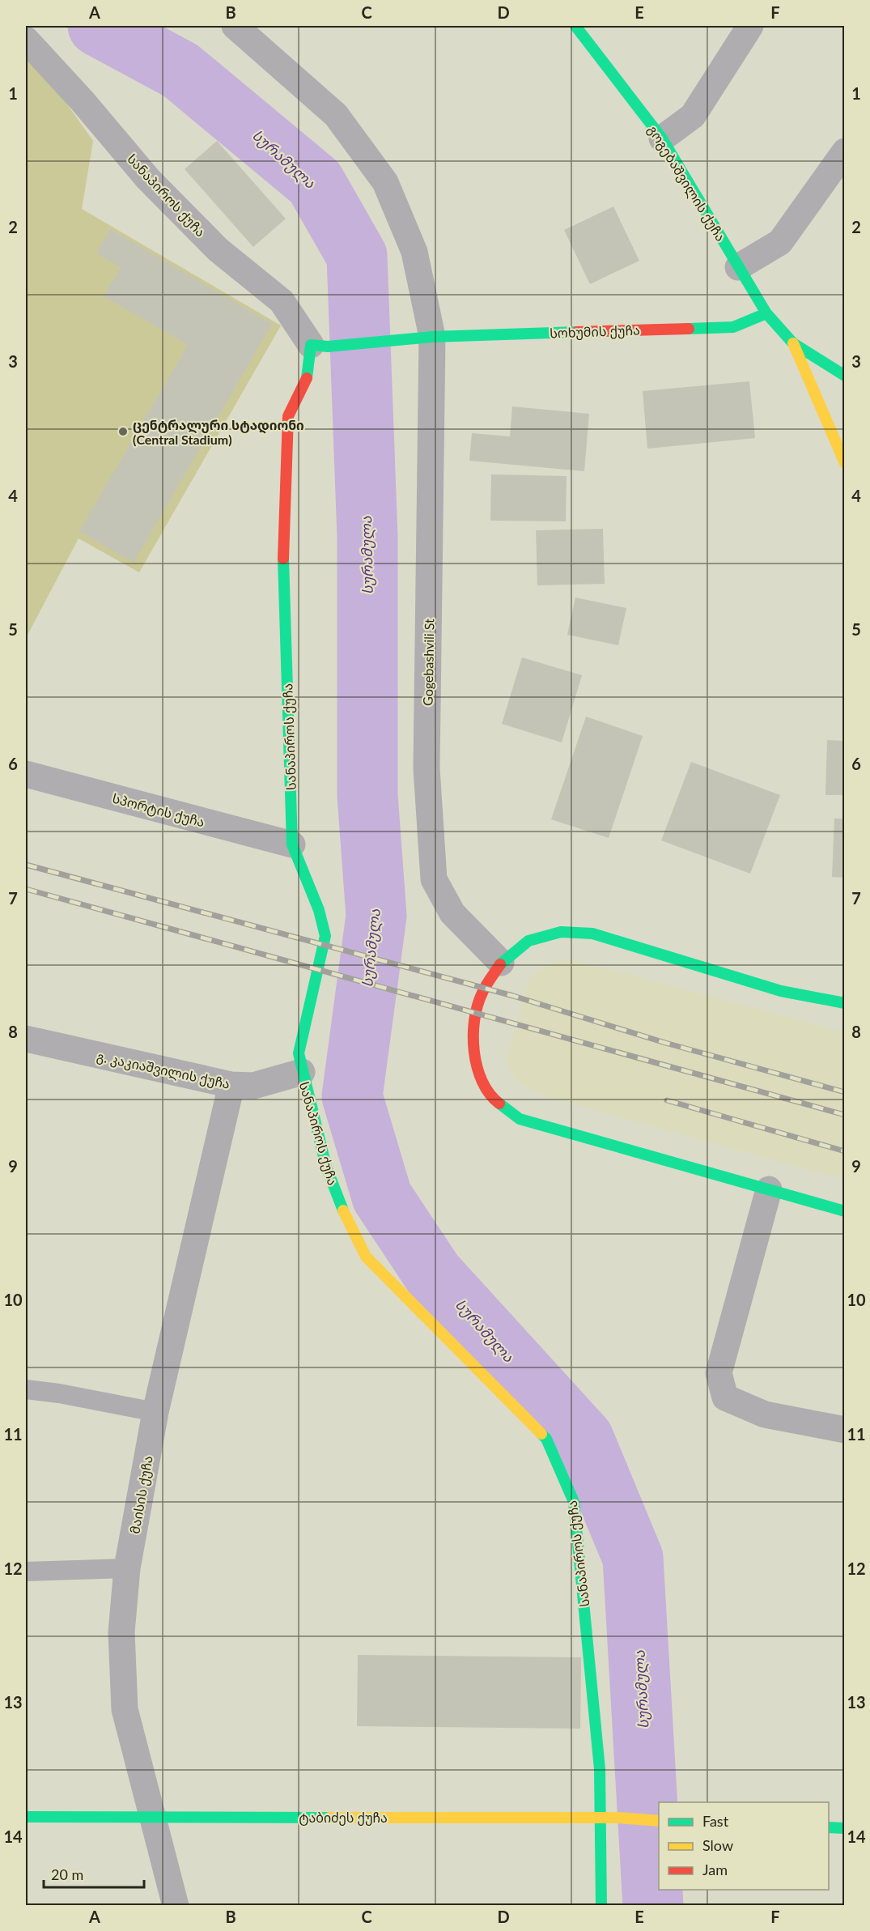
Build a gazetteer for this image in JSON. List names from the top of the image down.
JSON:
{
  "streets": {
    "street": [
      "გოგებაშვილის ქუჩა",
      "სანაპიროს ქუჩა",
      "სოხუმის ქუჩა",
      "Gogebashvili St",
      "სპორტის ქუჩა",
      "გ. კაკიაშვილის ქუჩა",
      "მაისის ქუჩა",
      "ტაბიძეს ქუჩა"
    ]
  },
  "crossings": [
    ["გოგებაშვილის ქუჩა", "სოხუმის ქუჩა"],
    ["სანაპიროს ქუჩა", "სოხუმის ქუჩა"],
    ["სანაპიროს ქუჩა", "სპორტის ქუჩა"],
    ["სანაპიროს ქუჩა", "გ. კაკიაშვილის ქუჩა"],
    ["სანაპიროს ქუჩა", "ტაბიძეს ქუჩა"],
    ["სოხუმის ქუჩა", "Gogebashvili St"],
    ["გ. კაკიაშვილის ქუჩა", "მაისის ქუჩა"],
    ["მაისის ქუჩა", "ტაბიძეს ქუჩა"]
  ],
  "water": ["სურამულა"],
  "places": ["ცენტრალური სტადიონი (Central Stadium)"],
  "legend": ["Fast", "Slow", "Jam"],
  "scale_bar": "20 m",
  "grid": {
    "columns": [
      "A",
      "B",
      "C",
      "D",
      "E",
      "F"
    ],
    "rows": [
      "1",
      "2",
      "3",
      "4",
      "5",
      "6",
      "7",
      "8",
      "9",
      "10",
      "11",
      "12",
      "13",
      "14"
    ]
  }
}
